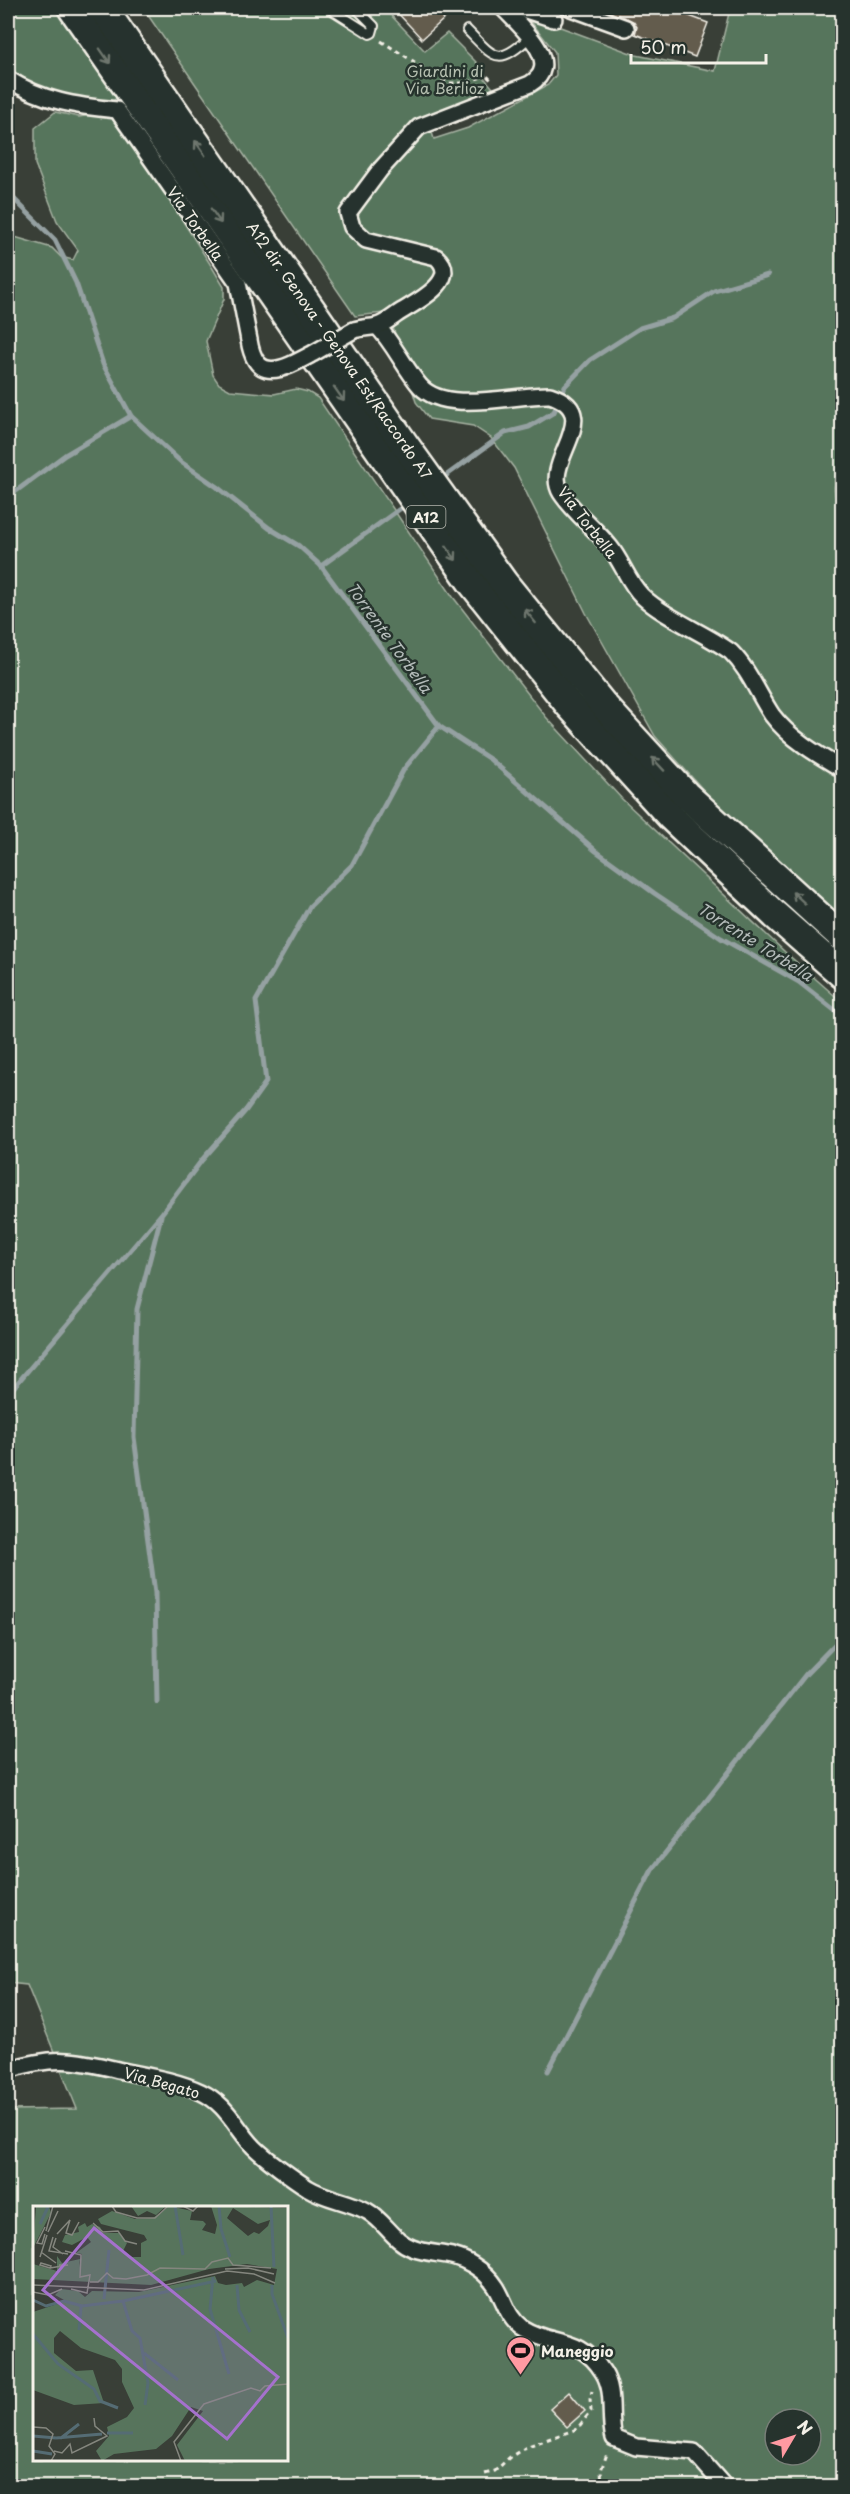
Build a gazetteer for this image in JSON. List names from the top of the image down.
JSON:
{
  "streets": {
    "highway": ["A12 dir. Genova - Genova Est/Raccordo A7", "A12"],
    "street": ["Via Torbella", "Via Begato"]
  },
  "water": ["Torrente Torbella"],
  "parks": ["Giardini di Via Berlioz"],
  "places": {
    "sports": ["Maneggio"]
  },
  "scale_bar": "50 m",
  "north": "top right"
}
